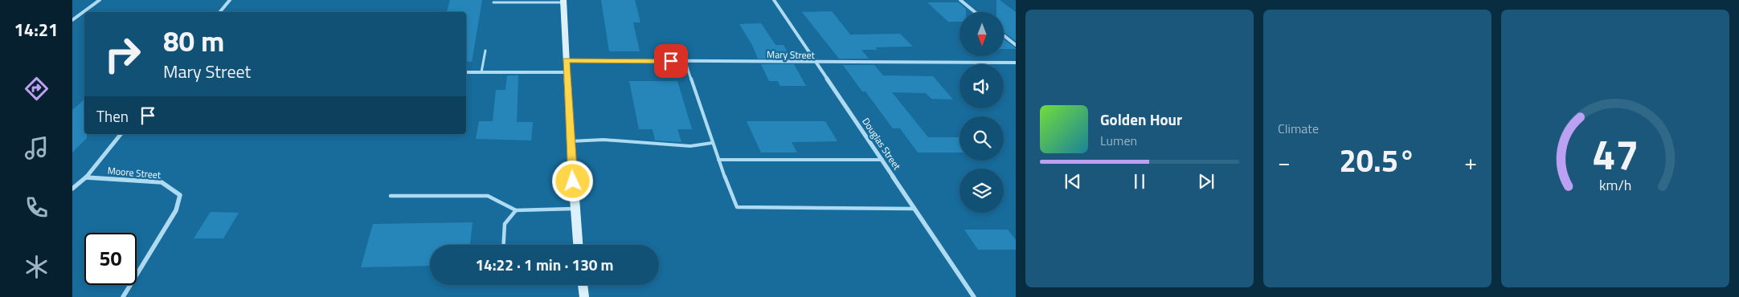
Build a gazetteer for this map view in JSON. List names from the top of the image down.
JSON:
{
  "streets": {
    "street": ["Mary Street", "Douglas Street", "Moore Street"]
  },
  "crossings": [
    ["Mary Street", "Douglas Street"]
  ],
  "north": "bottom",
  "page": {
    "tabs": "14:21",
    "tile": "Climate",
    "turn": ["80 m", "Mary Street"],
    "then": "Then",
    "song": ["Golden Hour", "Lumen"],
    "heat": ["−", "20.5°", "+"],
    "limit": "50",
    "trip": "14:22 · 1 min · 130 m",
    "gauge": ["47", "km/h"]
  }
}
